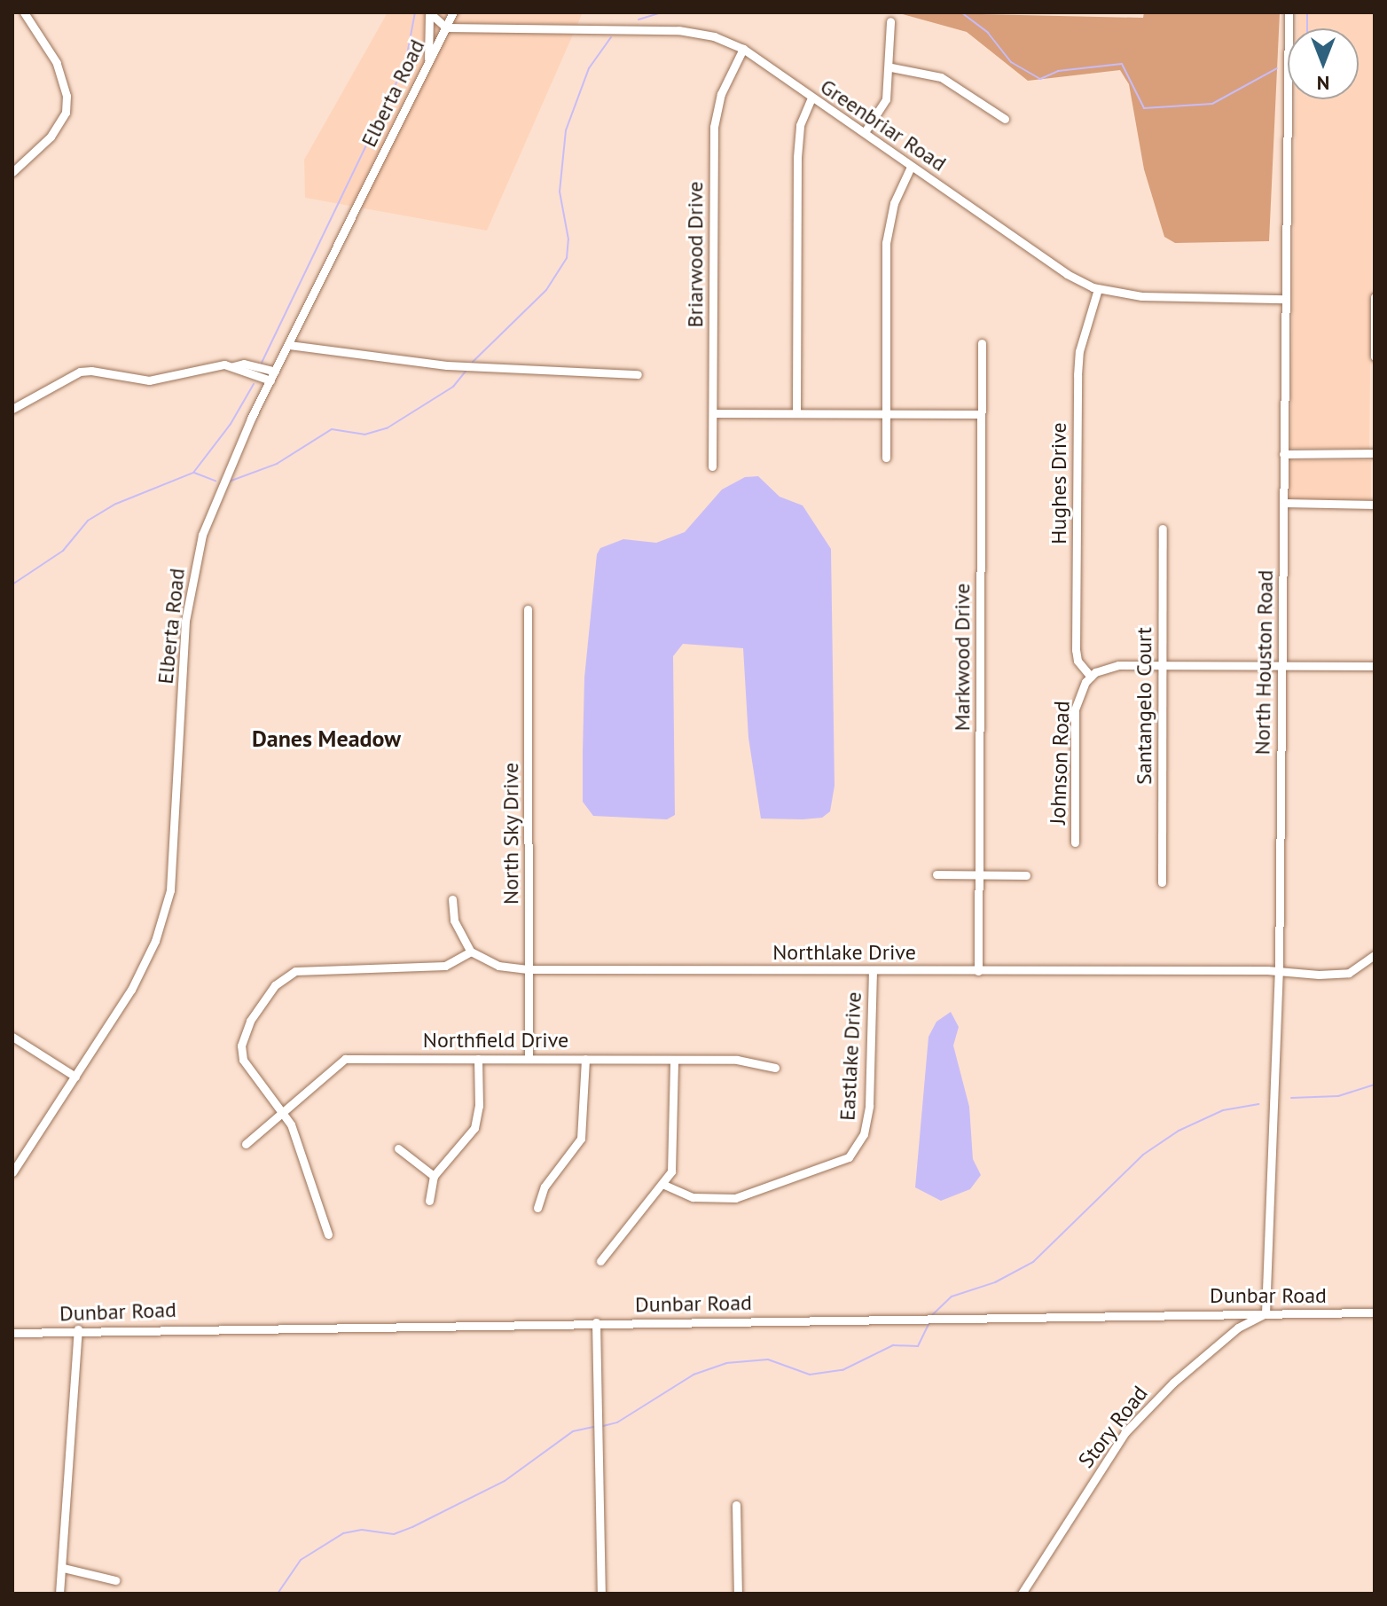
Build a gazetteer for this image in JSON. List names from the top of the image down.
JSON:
{
  "streets": {
    "street": [
      "Elberta Road",
      "Greenbriar Road",
      "Briarwood Drive",
      "Hughes Drive",
      "Markwood Drive",
      "North Houston Road",
      "Santangelo Court",
      "Johnson Road",
      "North Sky Drive",
      "Northlake Drive",
      "Northfield Drive",
      "Eastlake Drive",
      "Dunbar Road",
      "Story Road"
    ]
  },
  "crossings": [
    ["Elberta Road", "Greenbriar Road"],
    ["Greenbriar Road", "Briarwood Drive"],
    ["Greenbriar Road", "Hughes Drive"],
    ["Greenbriar Road", "North Houston Road"],
    ["Hughes Drive", "Johnson Road"],
    ["Markwood Drive", "Northlake Drive"],
    ["North Houston Road", "Johnson Road"],
    ["North Houston Road", "Northlake Drive"],
    ["North Houston Road", "Dunbar Road"],
    ["North Houston Road", "Story Road"],
    ["Santangelo Court", "Johnson Road"],
    ["North Sky Drive", "Northlake Drive"],
    ["North Sky Drive", "Northfield Drive"],
    ["Northlake Drive", "Eastlake Drive"],
    ["Dunbar Road", "Story Road"]
  ],
  "districts": ["Danes Meadow"],
  "north": "bottom"
}
